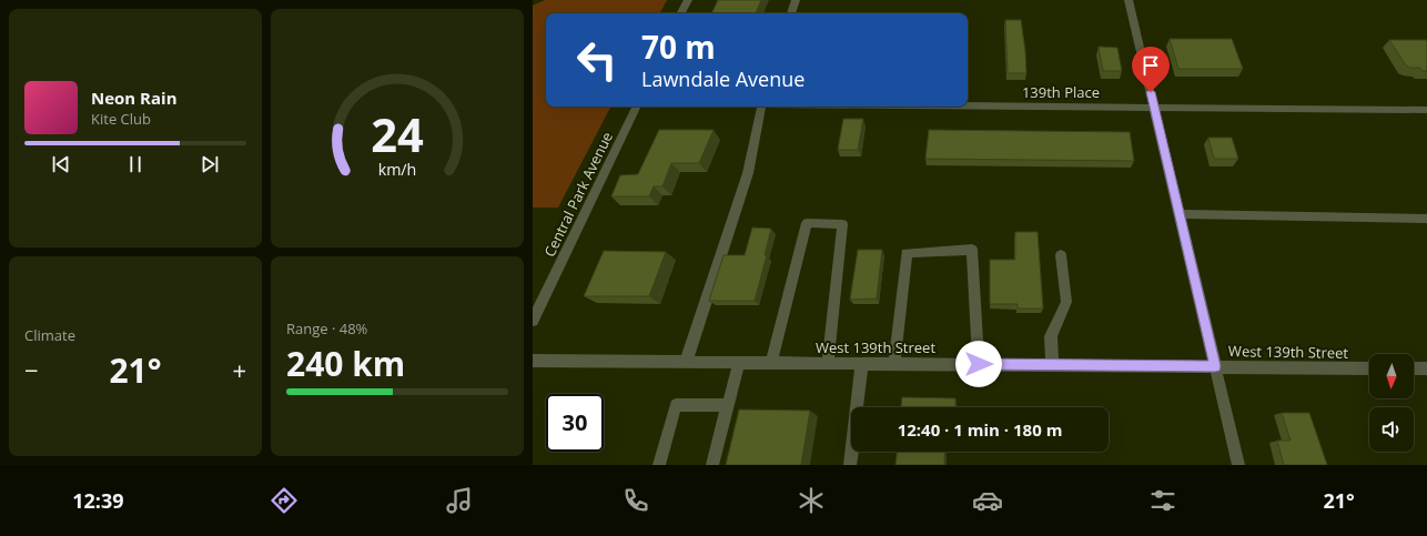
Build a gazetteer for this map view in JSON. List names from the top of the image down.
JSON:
{
  "streets": {
    "street": ["139th Place", "Central Park Avenue", "West 139th Street"]
  },
  "north": "bottom",
  "page": {
    "turn": ["70 m", "Lawndale Avenue"],
    "song": ["Neon Rain", "Kite Club"],
    "tile": [
      "Climate",
      ["Range · 48%", "240 km"]
    ],
    "heat": ["−", "21°", "+"],
    "limit": "30",
    "trip": "12:40 · 1 min · 180 m",
    "tabs": ["12:39", "21°"],
    "gauge": ["24", "km/h"]
  }
}
